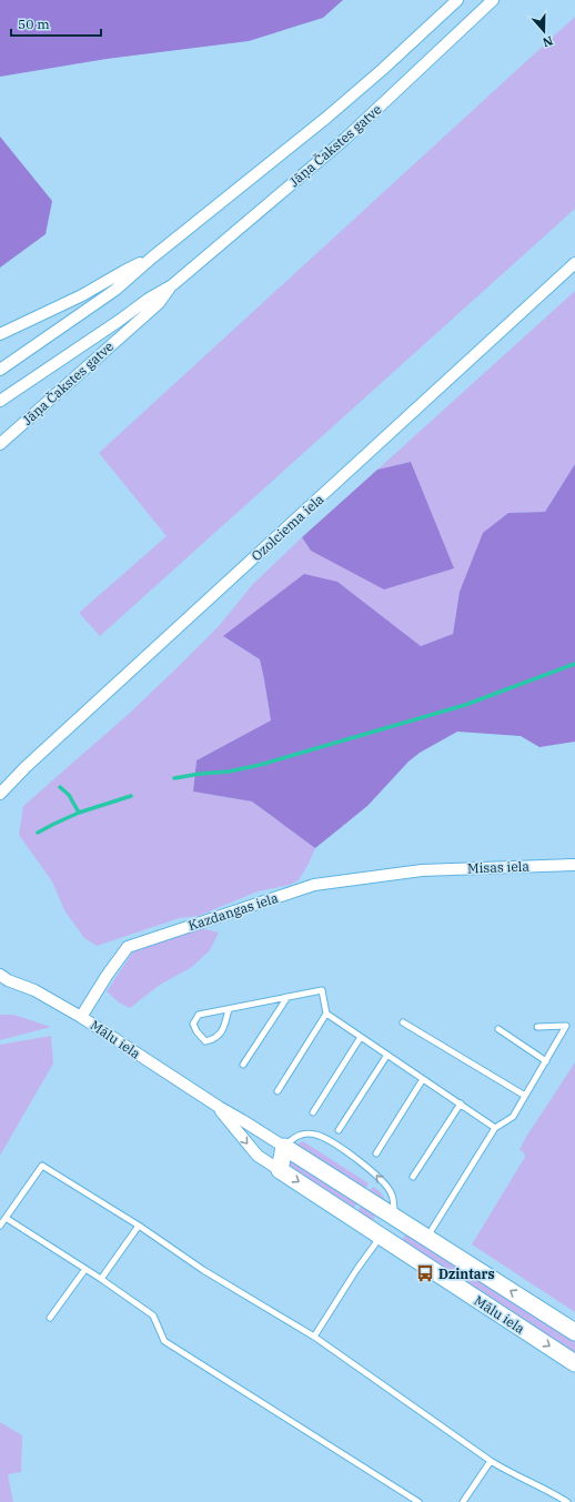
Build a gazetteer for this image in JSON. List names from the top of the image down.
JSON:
{
  "streets": {
    "street": [
      "Jāņa Čakstes gatve",
      "Ozolciema iela",
      "Misas iela",
      "Kazdangas iela",
      "Mālu iela"
    ]
  },
  "crossings": [
    ["Misas iela", "Kazdangas iela"],
    ["Kazdangas iela", "Mālu iela"]
  ],
  "places": {
    "bus stop": ["Dzintars"]
  },
  "scale_bar": "50 m",
  "north": "bottom"
}
